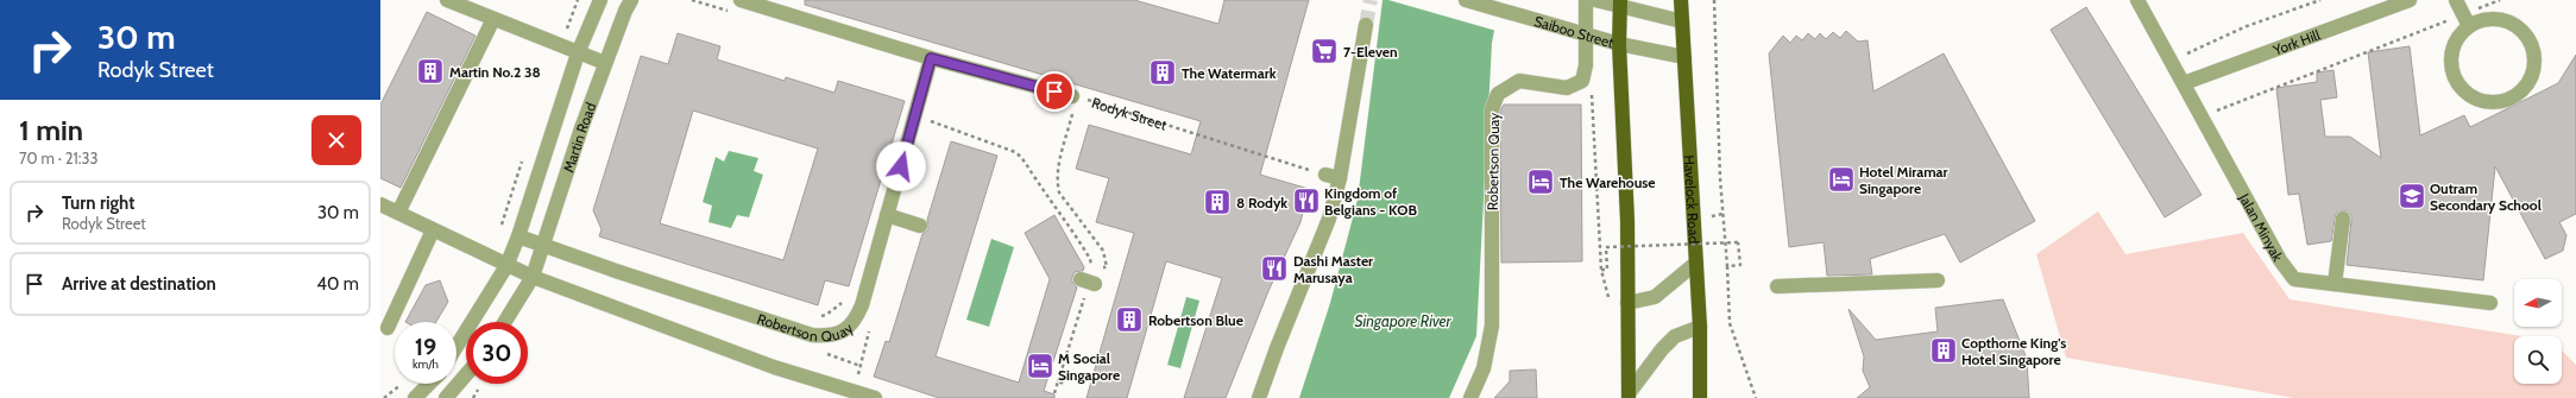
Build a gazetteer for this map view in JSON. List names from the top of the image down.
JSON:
{
  "streets": {
    "main road": ["Havelock Road"],
    "street": [
      "Saiboo Street",
      "York Hill",
      "Rodyk Street",
      "Martin Road",
      "Robertson Quay",
      "Jalan Minyak"
    ]
  },
  "crossings": [
    ["Saiboo Street", "Havelock Road"],
    ["York Hill", "Jalan Minyak"],
    ["Rodyk Street", "Robertson Quay"],
    ["Martin Road", "Robertson Quay"]
  ],
  "water": ["Singapore River"],
  "places": {
    "supermarket": ["7-Eleven"],
    "building": [
      "Martin No.2 38",
      "The Watermark",
      "8 Rodyk",
      "Robertson Blue",
      "Copthorne King's Hotel Singapore"
    ],
    "hotel": ["Hotel Miramar Singapore", "The Warehouse", "M Social Singapore"],
    "school or university": ["Outram Secondary School"],
    "restaurant": ["Kingdom of Belgians - KOB", "Dashi Master Marusaya"]
  },
  "north": "left",
  "page": {
    "turn": ["30 m", "Rodyk Street"],
    "heading": ["1 min", "70 m · 21:33"],
    "list": [
      {
        "name": "Turn right",
        "note": "Rodyk Street",
        "value": "30 m"
      },
      {
        "name": "Arrive at destination",
        "value": "40 m"
      }
    ],
    "speed": "19 km/h",
    "limit": "30"
  }
}
